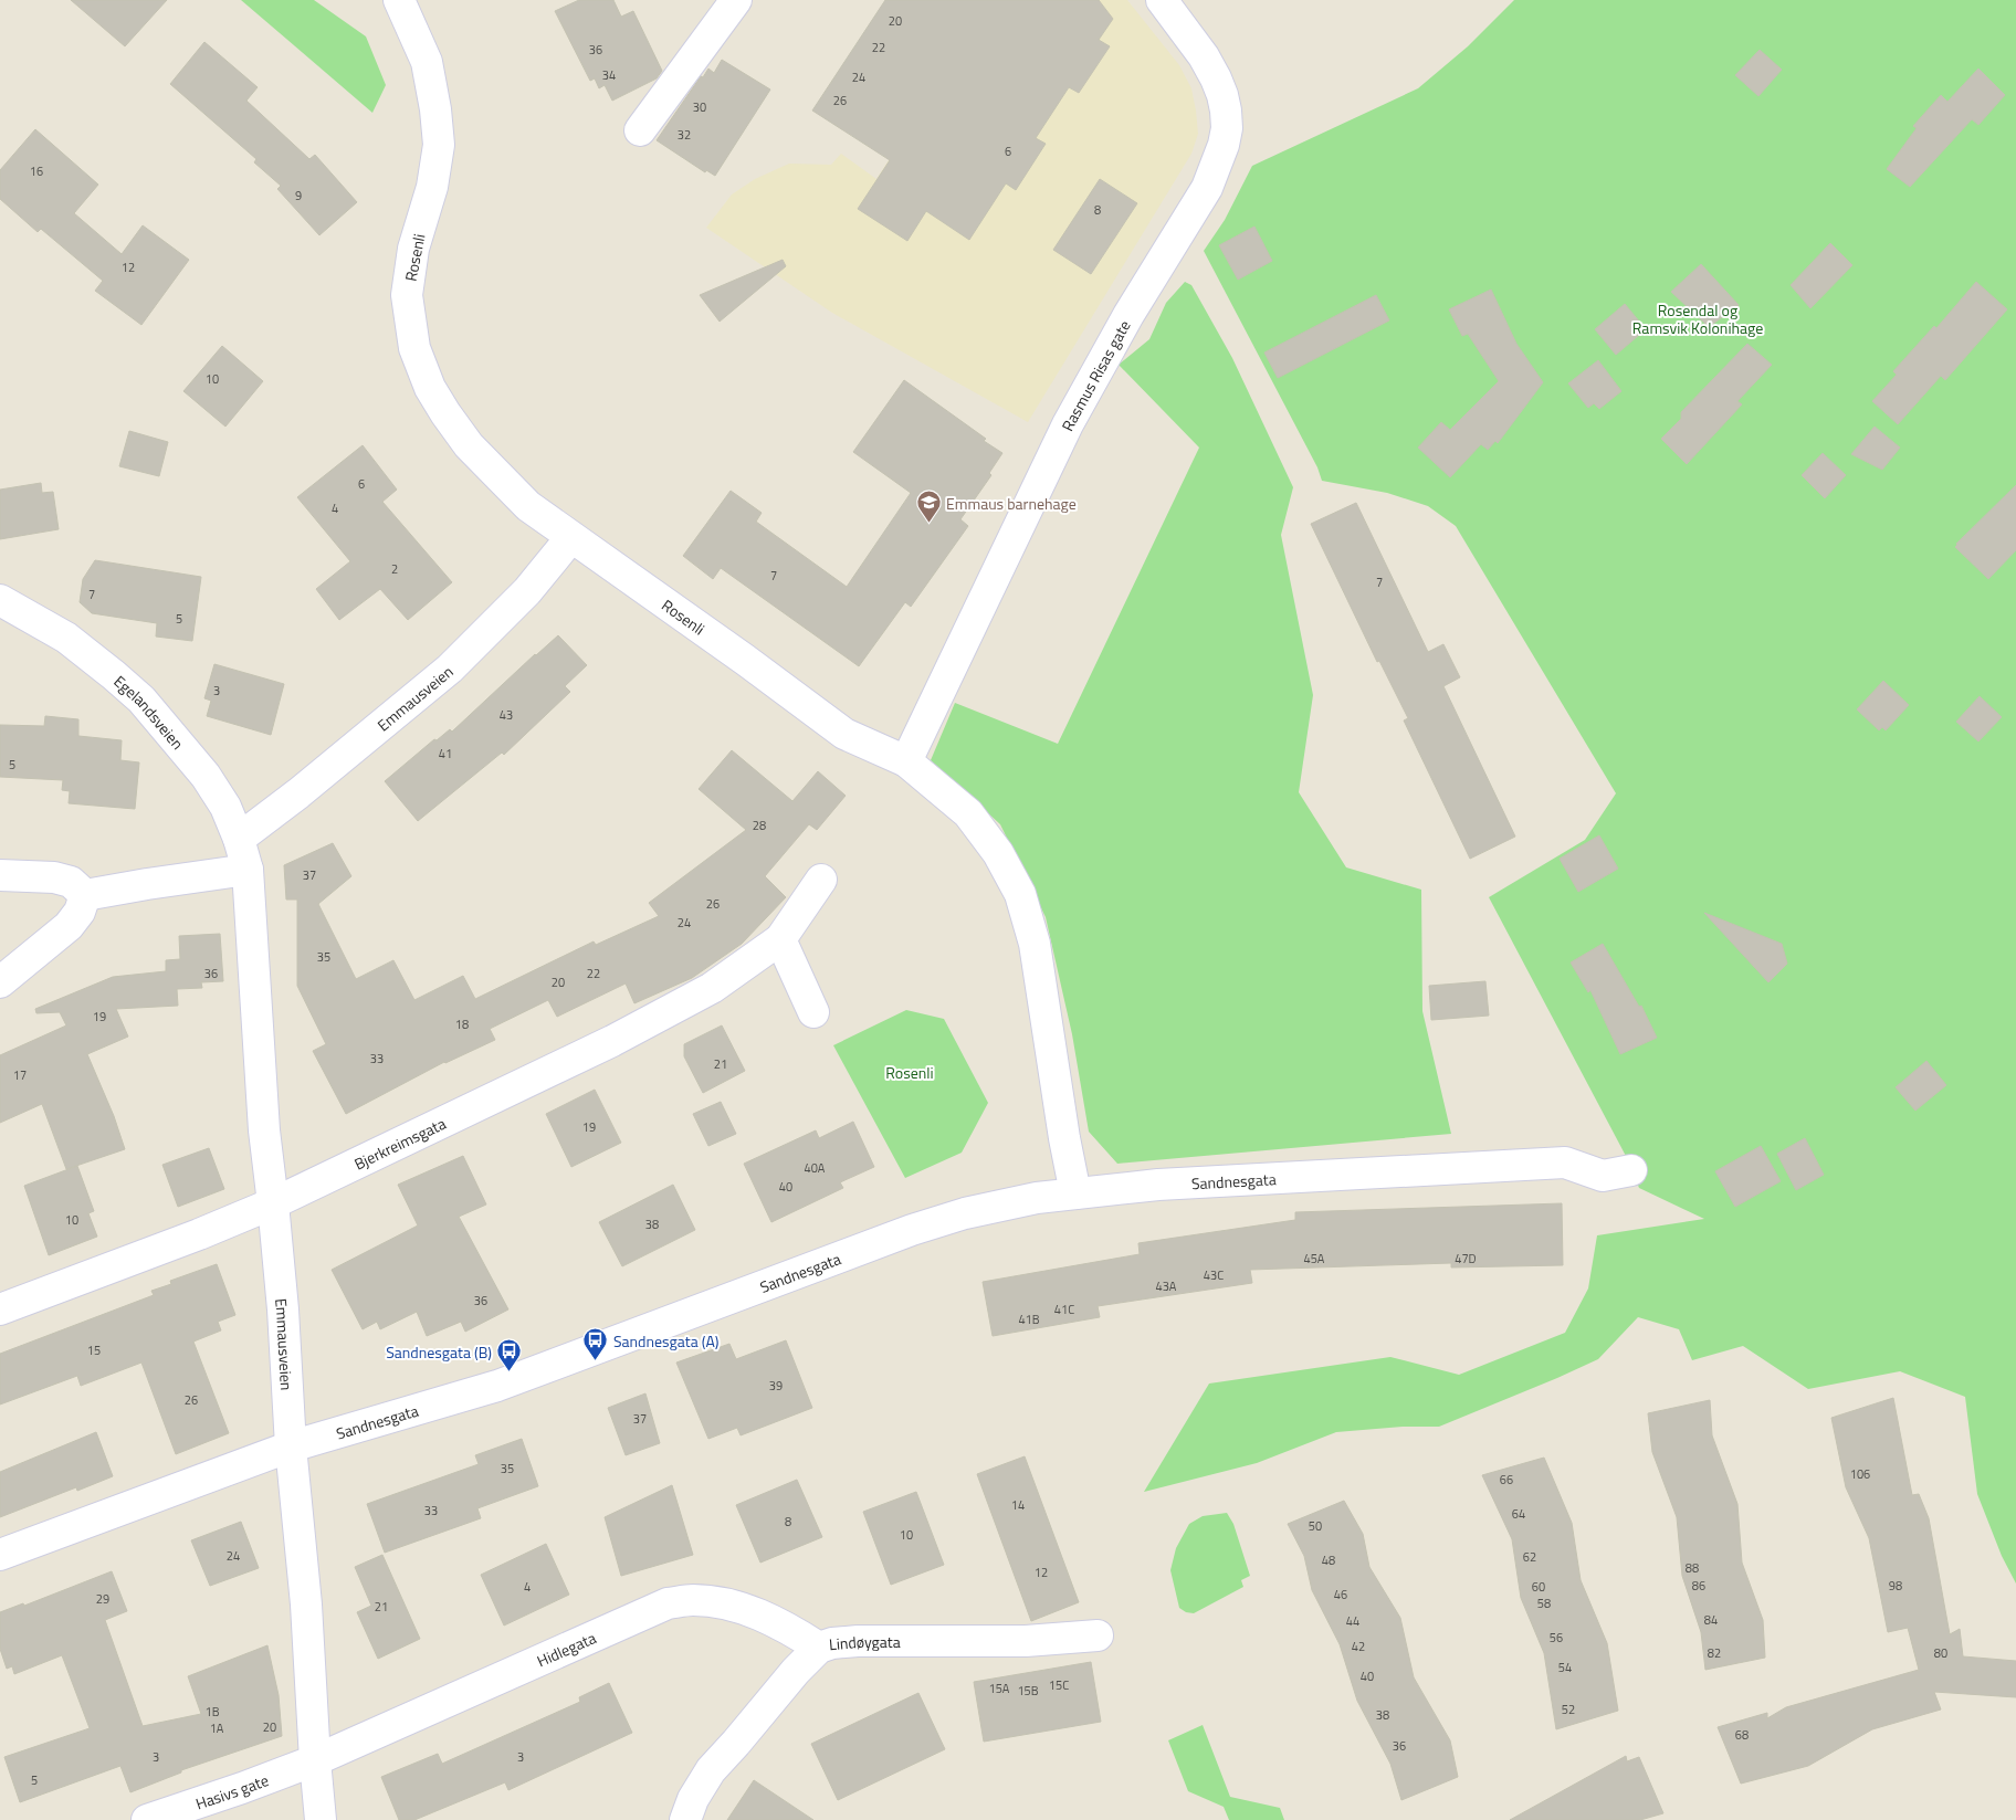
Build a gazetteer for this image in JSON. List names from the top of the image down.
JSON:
{
  "streets": {
    "street": [
      "Rosenli",
      "Rasmus Risas gate",
      "Emmausveien",
      "Egelandsveien",
      "Bjerkreimsgata",
      "Sandnesgata",
      "Lindøygata",
      "Hidlegata",
      "Hasivs gate"
    ]
  },
  "crossings": [
    ["Rosenli", "Rasmus Risas gate"],
    ["Rosenli", "Emmausveien"],
    ["Rosenli", "Sandnesgata"],
    ["Emmausveien", "Egelandsveien"],
    ["Emmausveien", "Bjerkreimsgata"],
    ["Emmausveien", "Sandnesgata"],
    ["Emmausveien", "Hidlegata"],
    ["Emmausveien", "Hasivs gate"],
    ["Lindøygata", "Hidlegata"],
    ["Hidlegata", "Hasivs gate"]
  ],
  "parks": ["Rosendal og Ramsvik Kolonihage", "Rosenli"],
  "places": {
    "school or university": ["Emmaus barnehage"],
    "bus stop": ["Sandnesgata (A)", "Sandnesgata (B)"]
  },
  "house_numbers": [
    "20",
    "22",
    "36",
    "34",
    "24",
    "26",
    "30",
    "32",
    "6",
    "16",
    "9",
    "8",
    "12",
    "10",
    "6",
    "4",
    "2",
    "7",
    "7",
    "7",
    "5",
    "3",
    "43",
    "41",
    "5",
    "28",
    "37",
    "26",
    "24",
    "35",
    "36",
    "22",
    "20",
    "19",
    "18",
    "33",
    "21",
    "17",
    "19",
    "40A",
    "40",
    "10",
    "38",
    "45A",
    "47D",
    "43C",
    "43A",
    "36",
    "41C",
    "41B",
    "15",
    "39",
    "26",
    "37",
    "35",
    "106",
    "66",
    "14",
    "33",
    "64",
    "8",
    "50",
    "10",
    "24",
    "62",
    "48",
    "88",
    "12",
    "86",
    "98",
    "4",
    "60",
    "46",
    "29",
    "58",
    "21",
    "84",
    "44",
    "56",
    "42",
    "82",
    "80",
    "54",
    "40",
    "15C",
    "15A",
    "15B",
    "52",
    "1B",
    "38",
    "20",
    "1A",
    "68",
    "36",
    "3",
    "3",
    "5"
  ]
}
